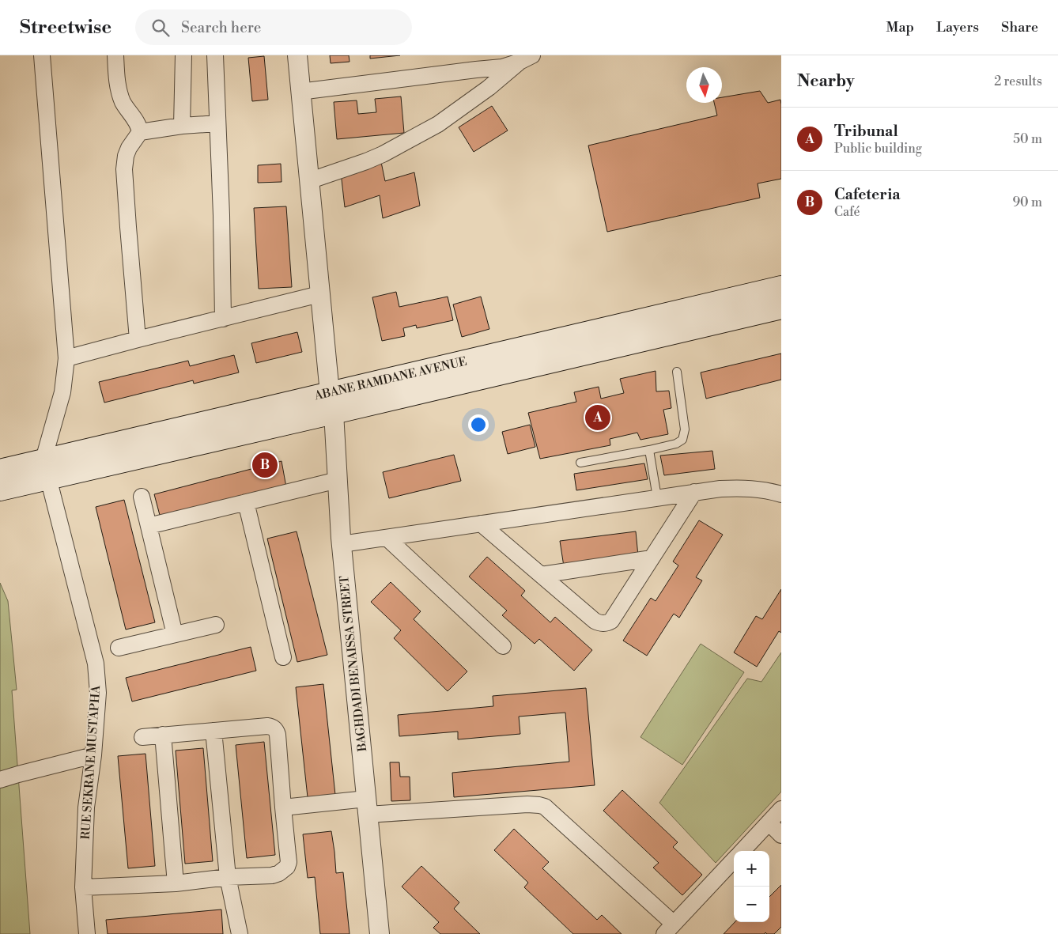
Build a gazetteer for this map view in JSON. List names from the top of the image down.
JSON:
{
  "streets": {
    "main road": ["ABANE RAMDANE AVENUE"],
    "street": ["BAGHDADI BENAISSA STREET", "RUE SEKRANE MUSTAPHA"]
  },
  "crossings": [
    ["ABANE RAMDANE AVENUE", "BAGHDADI BENAISSA STREET"],
    ["ABANE RAMDANE AVENUE", "RUE SEKRANE MUSTAPHA"]
  ],
  "north": "bottom",
  "page": {
    "header": "Streetwise",
    "search": "Search here",
    "nav": ["Map", "Layers", "Share"],
    "heading": ["Nearby", "2 results"],
    "list": [
      {
        "mark": "A",
        "name": "Tribunal",
        "note": "Public building",
        "value": "50 m"
      },
      {
        "mark": "B",
        "name": "Cafeteria",
        "note": "Café",
        "value": "90 m"
      }
    ],
    "pins": ["A", "B"],
    "map_buttons": ["+", "−"]
  }
}
